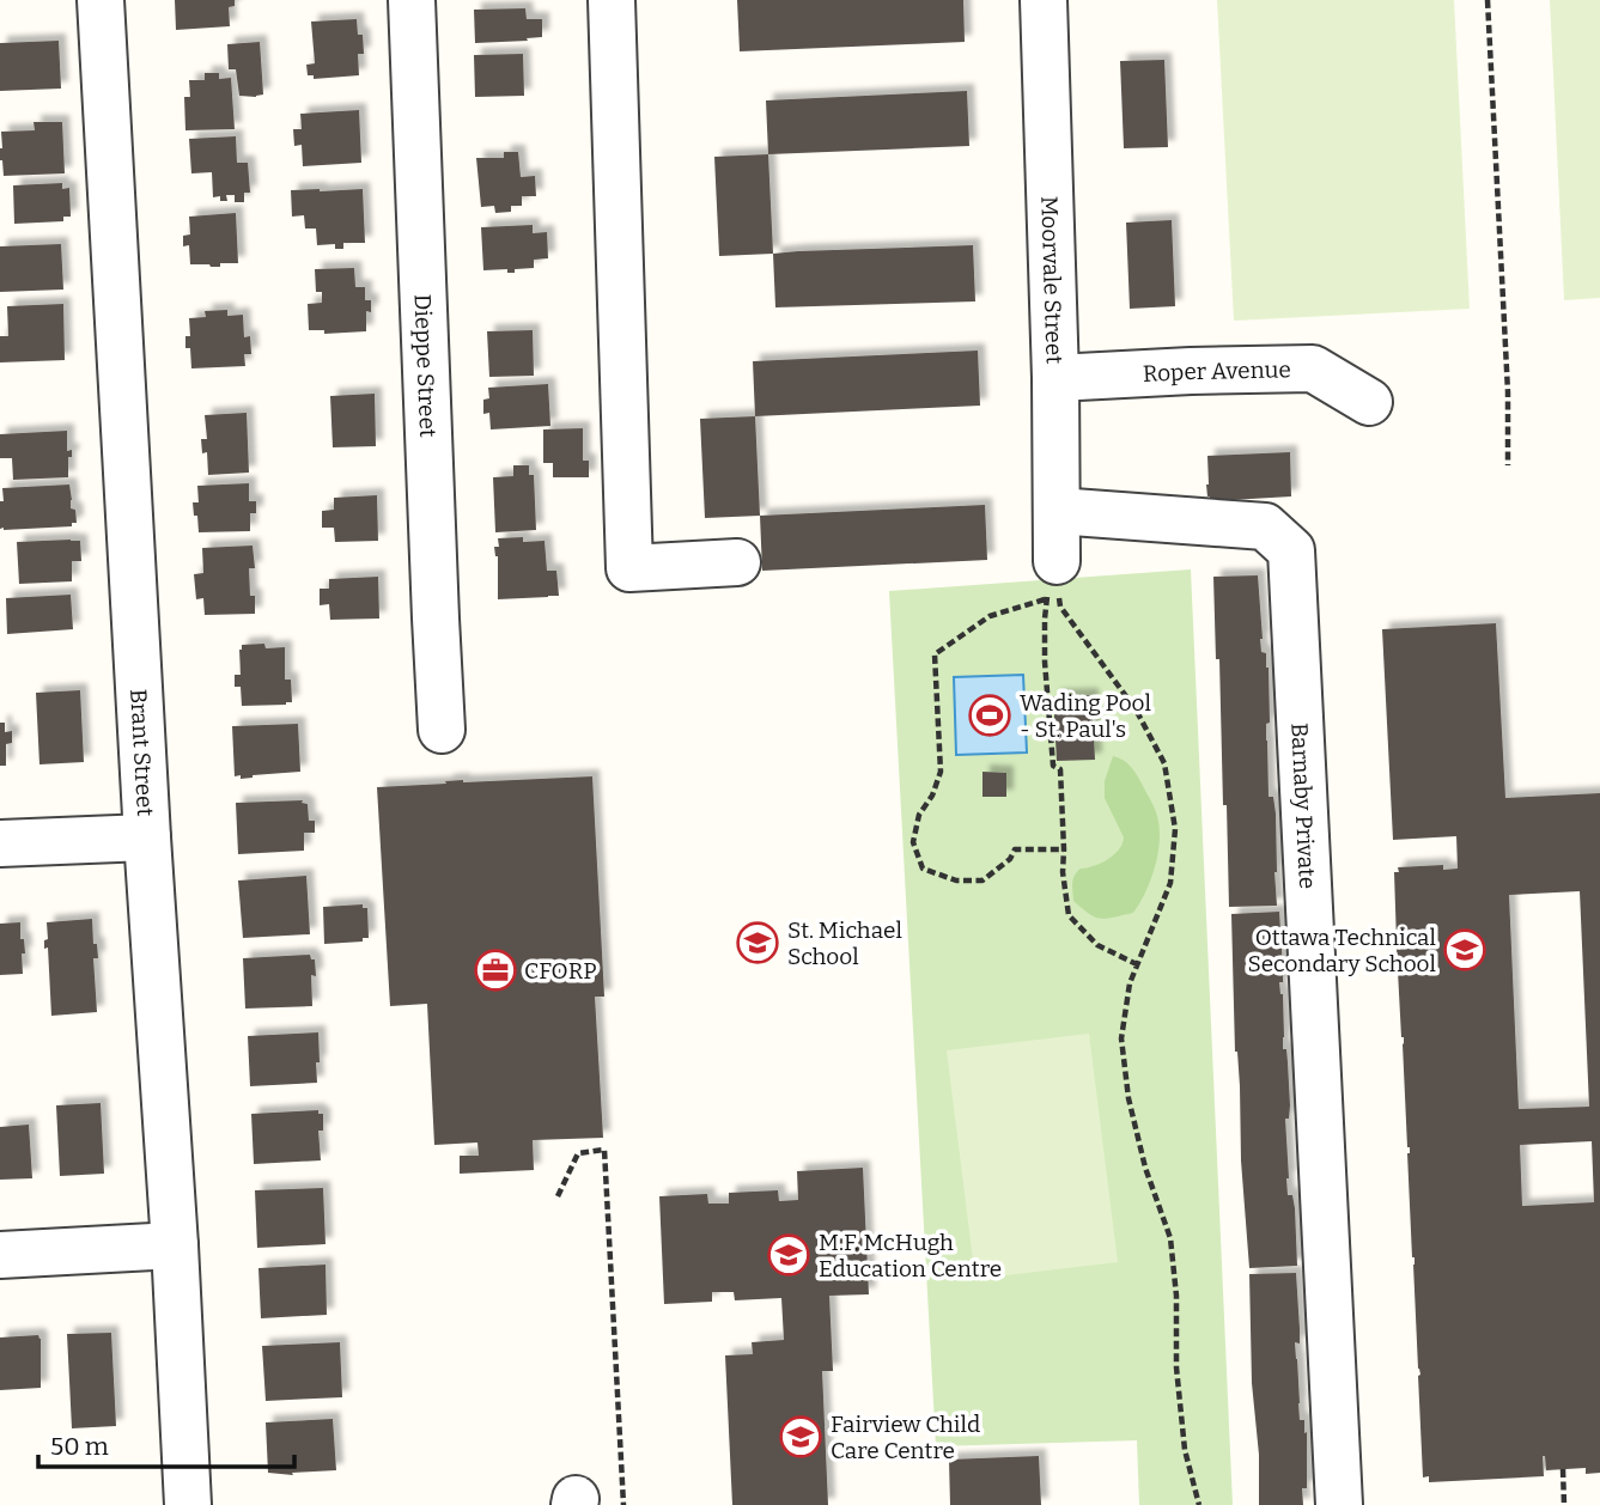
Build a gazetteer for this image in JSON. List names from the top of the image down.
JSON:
{
  "streets": {
    "street": [
      "Moorvale Street",
      "Dieppe Street",
      "Roper Avenue",
      "Brant Street",
      "Barnaby Private"
    ]
  },
  "crossings": [
    ["Moorvale Street", "Roper Avenue"],
    ["Moorvale Street", "Barnaby Private"]
  ],
  "places": {
    "sports": ["Wading Pool - St. Paul's"],
    "school or university": [
      "St. Michael School",
      "Ottawa Technical Secondary School",
      "M.F. McHugh Education Centre",
      "Fairview Child Care Centre"
    ],
    "office": ["CFORP"]
  },
  "scale_bar": "50 m"
}
